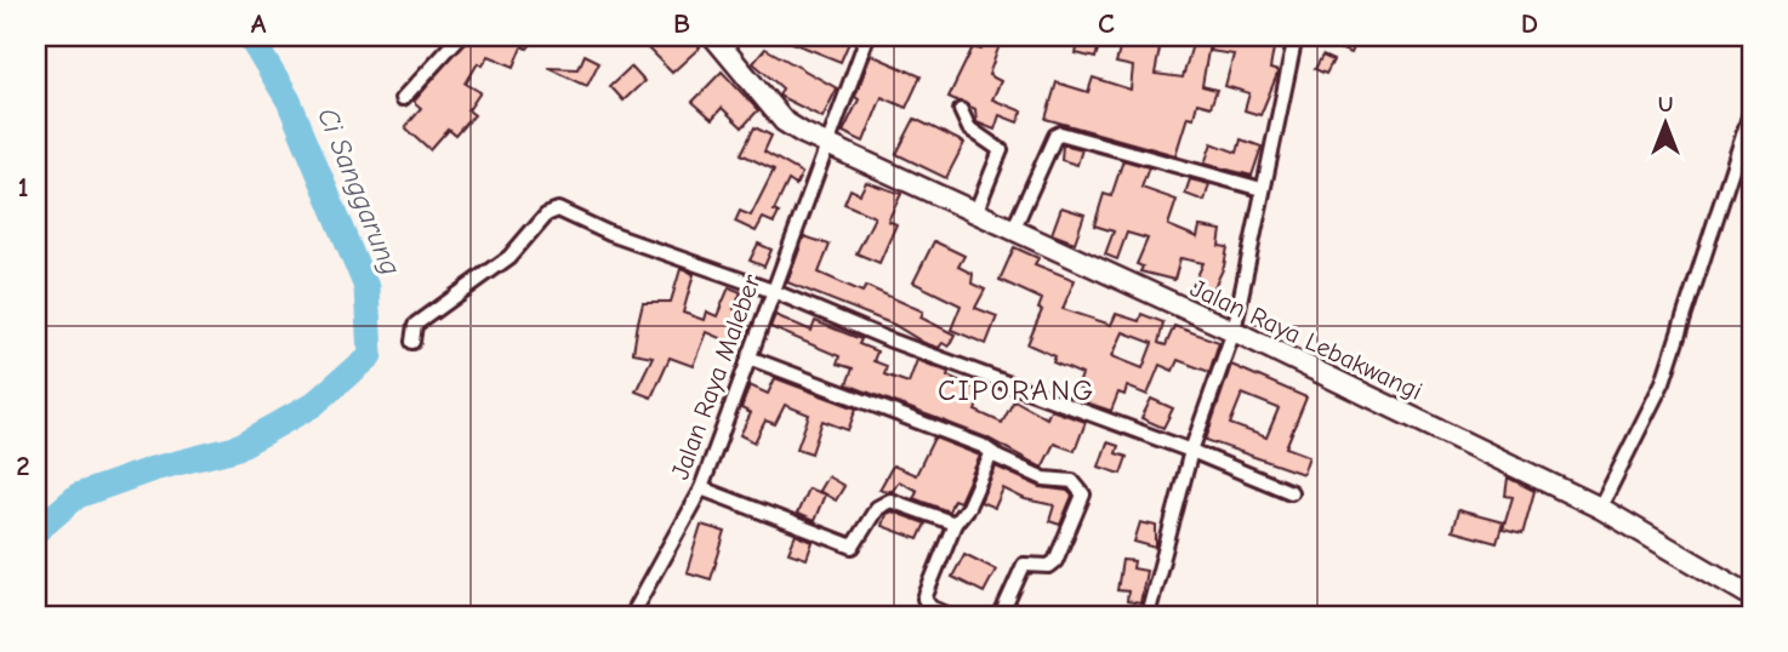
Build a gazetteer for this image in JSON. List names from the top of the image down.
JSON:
{
  "streets": {
    "main road": ["Jalan Raya Lebakwangi"],
    "street": ["Jalan Raya Maleber"]
  },
  "crossings": [
    ["Jalan Raya Lebakwangi", "Jalan Raya Maleber"]
  ],
  "districts": ["CIPORANG"],
  "water": ["Ci Sanggarung"],
  "north": "top",
  "grid": {
    "columns": [
      "A",
      "B",
      "C",
      "D"
    ],
    "rows": ["1", "2"]
  }
}
